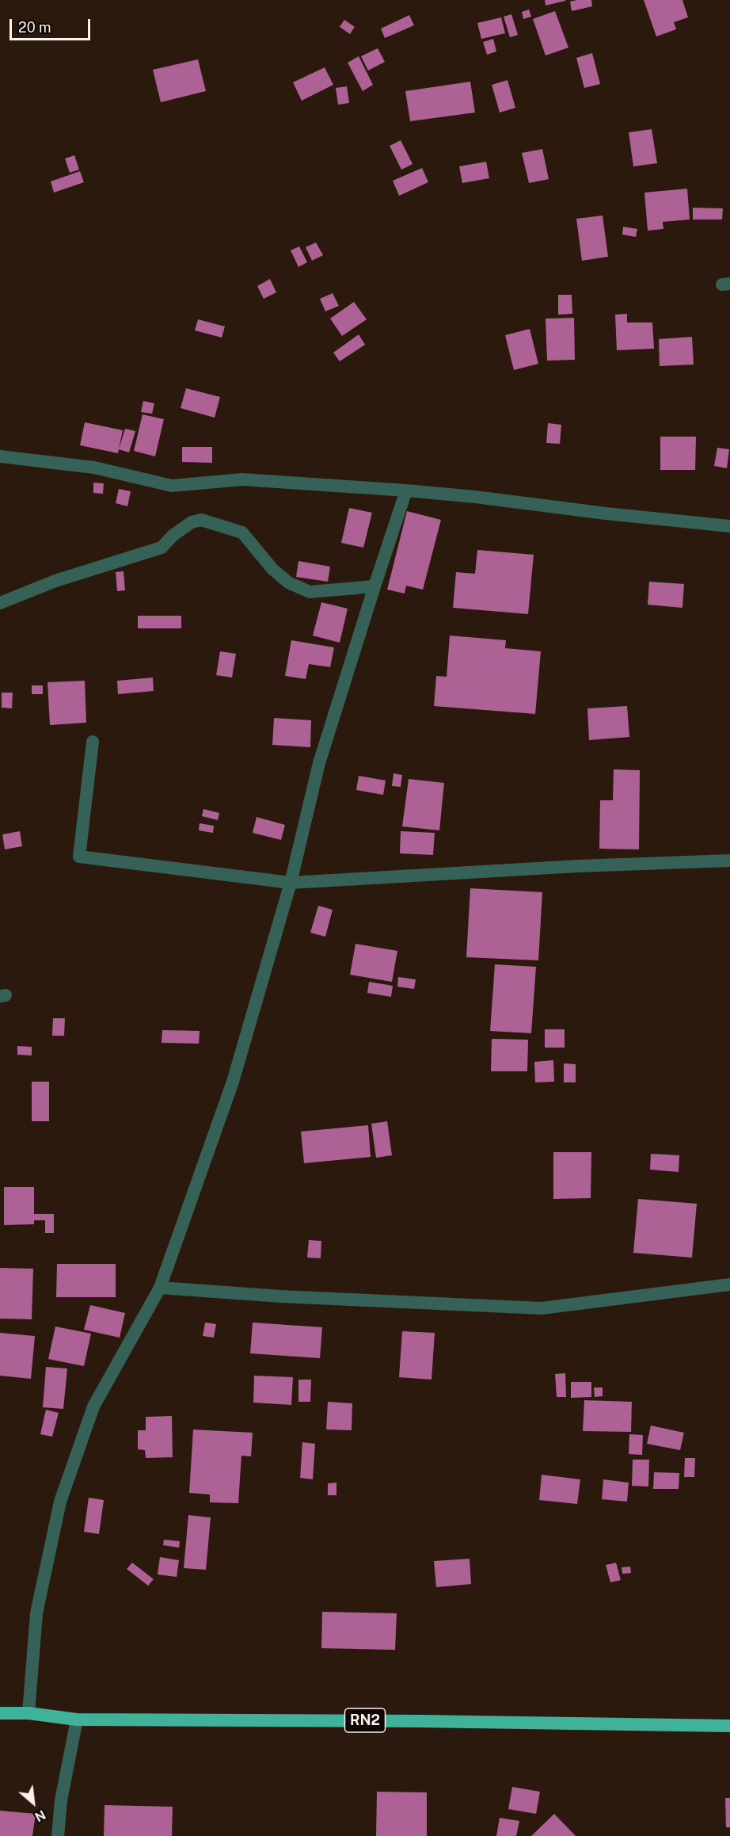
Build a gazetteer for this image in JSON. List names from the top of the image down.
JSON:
{
  "streets": {
    "highway": ["RN2"]
  },
  "scale_bar": "20 m",
  "north": "bottom right"
}
